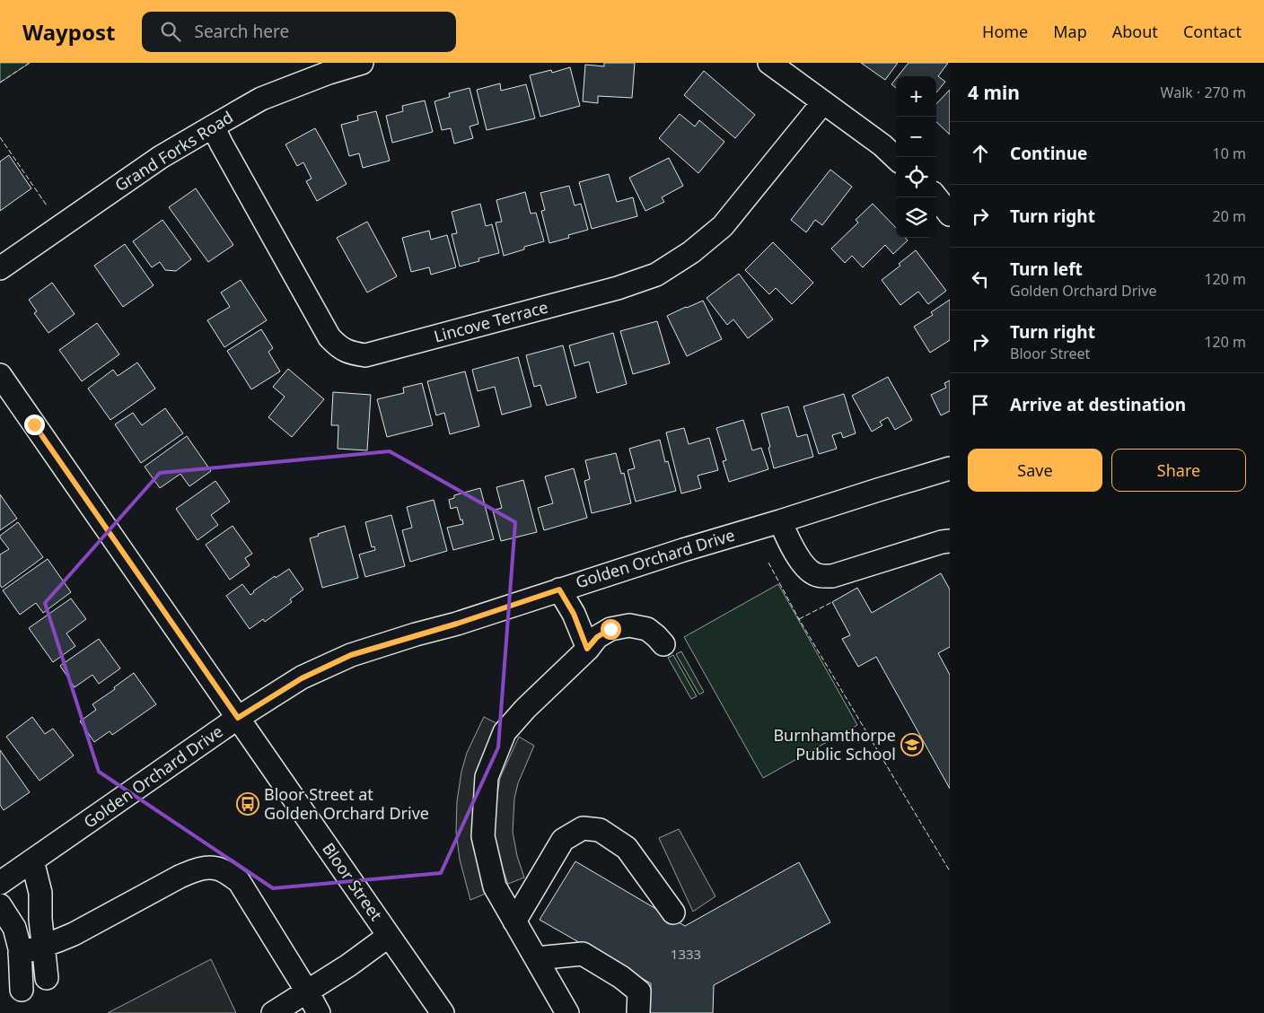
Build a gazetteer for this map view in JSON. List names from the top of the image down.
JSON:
{
  "streets": {
    "street": [
      "Grand Forks Road",
      "Lincove Terrace",
      "Golden Orchard Drive",
      "Bloor Street"
    ]
  },
  "crossings": [
    ["Grand Forks Road", "Lincove Terrace"],
    ["Golden Orchard Drive", "Bloor Street"]
  ],
  "places": {
    "school or university": ["Burnhamthorpe Public School"],
    "bus stop": ["Bloor Street at Golden Orchard Drive"]
  },
  "house_numbers": ["1333"],
  "page": {
    "header": "Waypost",
    "search": "Search here",
    "nav": [
      "Home",
      "Map",
      "About",
      "Contact"
    ],
    "heading": ["4 min", "Walk · 270 m"],
    "map_buttons": ["+", "−"],
    "list": [
      ["Continue", "10 m"],
      ["Turn right", "20 m"],
      ["Turn left", "Golden Orchard Drive", "120 m"],
      ["Turn right", "Bloor Street", "120 m"],
      "Arrive at destination"
    ],
    "buttons": ["Save", "Share"]
  }
}
